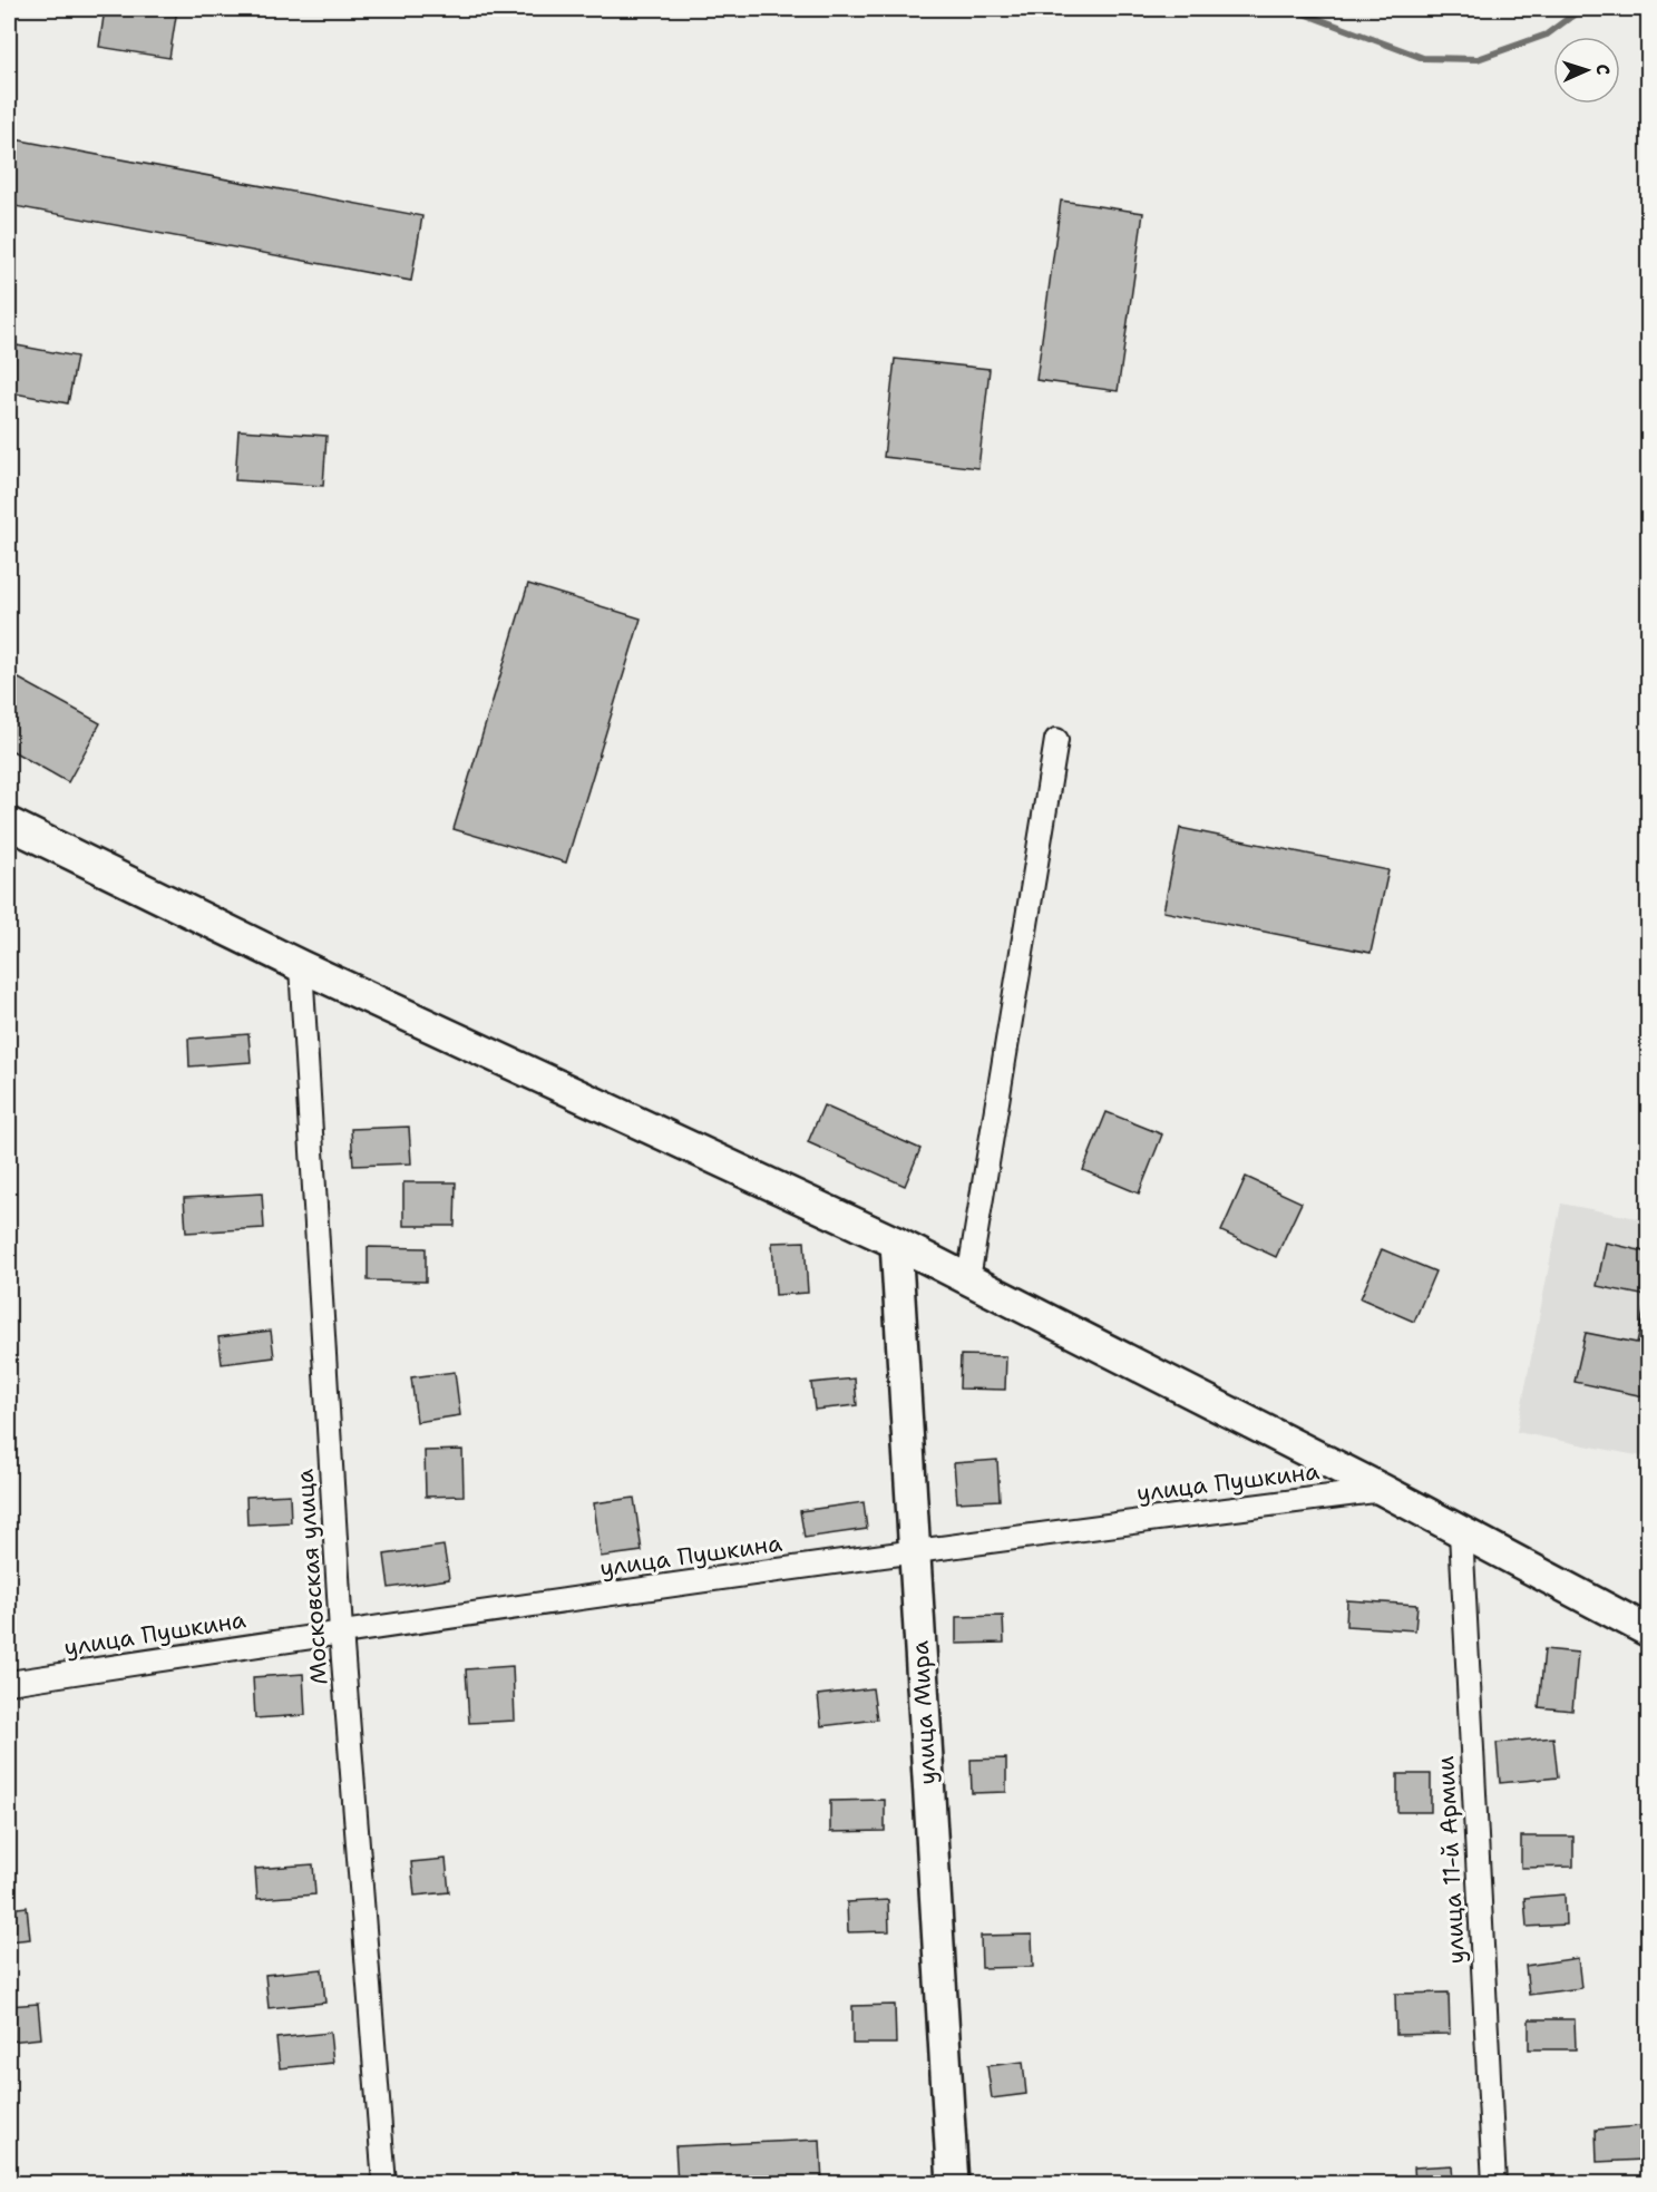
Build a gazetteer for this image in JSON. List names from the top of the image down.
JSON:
{
  "streets": {
    "main road": ["улица Мира"],
    "street": ["улица Пушкина", "Московская улица", "улица 11-й Армии"]
  },
  "crossings": [
    ["улица Пушкина", "Московская улица"],
    ["улица Пушкина", "улица Мира"]
  ],
  "north": "right"
}
